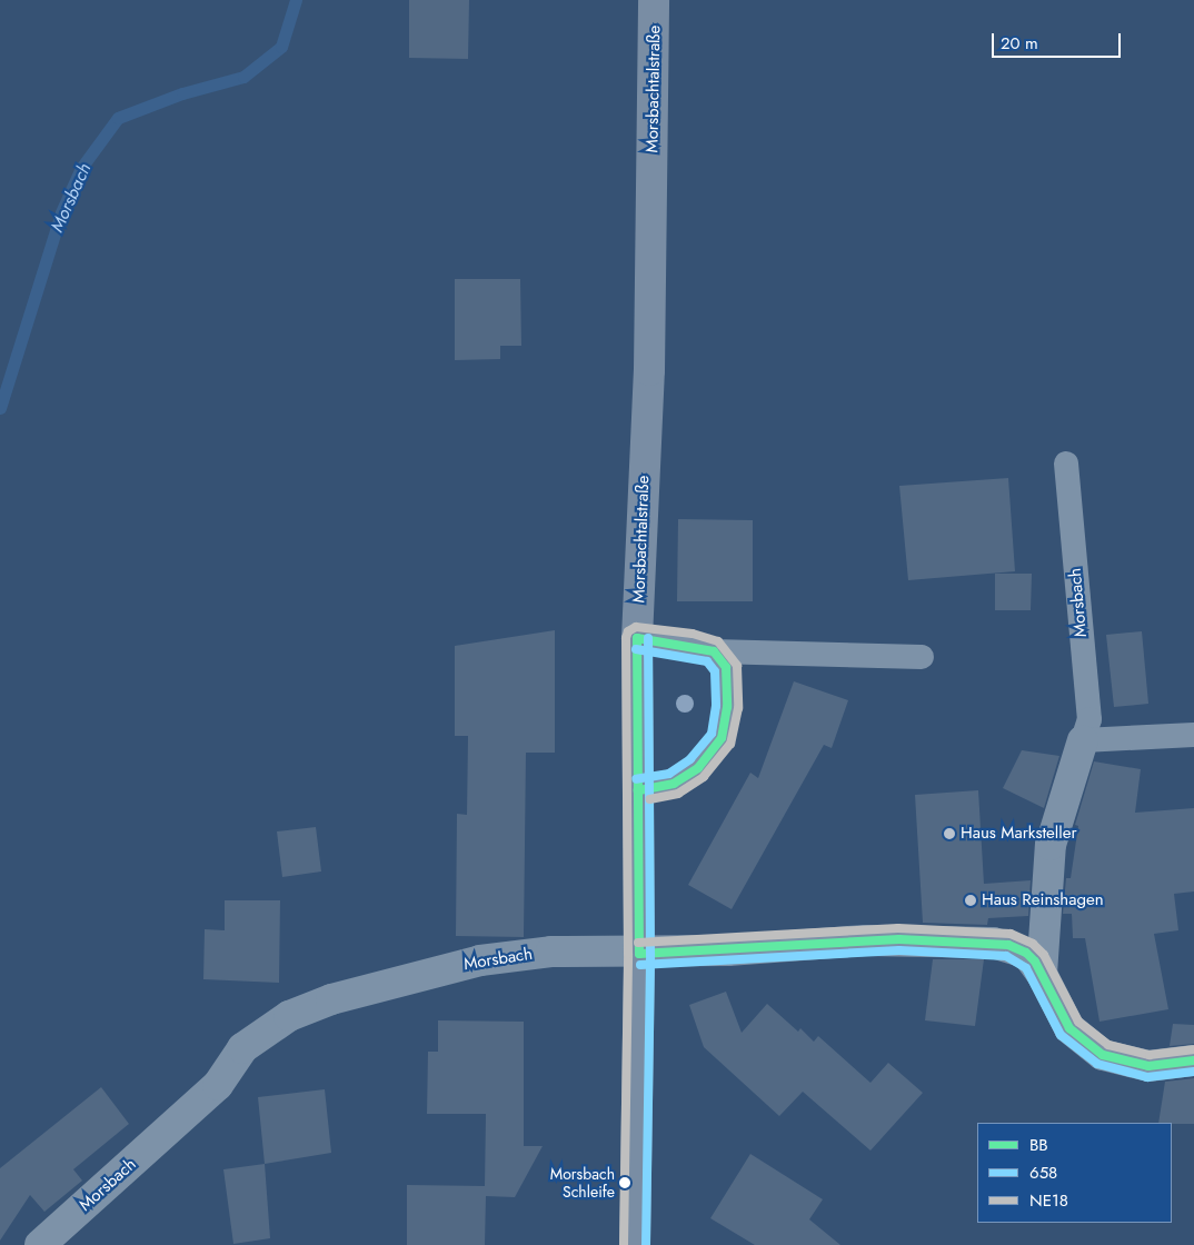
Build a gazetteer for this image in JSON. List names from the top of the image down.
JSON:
{
  "streets": {
    "main road": ["Morsbachtalstraße"],
    "street": ["Morsbach"]
  },
  "crossings": [
    ["Morsbachtalstraße", "Morsbach"]
  ],
  "water": ["Morsbach"],
  "places": ["Haus Marksteller", "Haus Reinshagen", "Morsbach Schleife"],
  "lines": ["transit line NE18", "transit line BB", "transit line 658"],
  "legend": ["BB", "658", "NE18"],
  "scale_bar": "20 m"
}
